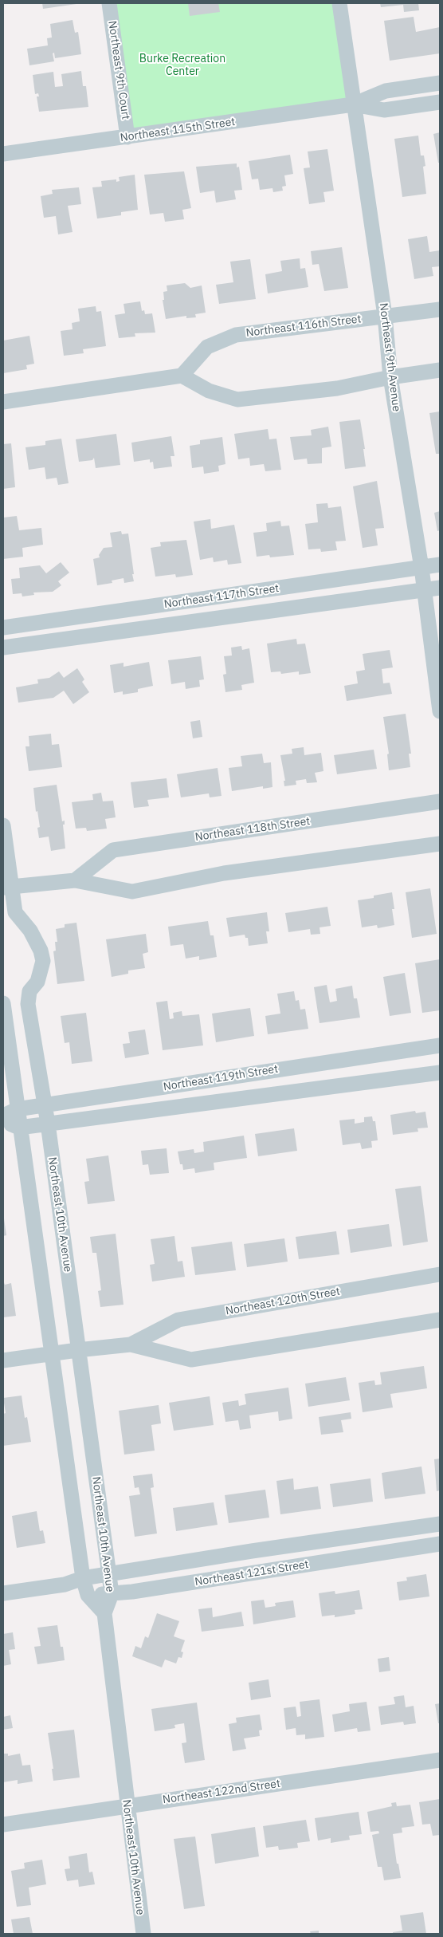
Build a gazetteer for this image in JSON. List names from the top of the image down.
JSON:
{
  "streets": {
    "street": [
      "Northeast 9th Court",
      "Northeast 115th Street",
      "Northeast 116th Street",
      "Northeast 9th Avenue",
      "Northeast 117th Street",
      "Northeast 118th Street",
      "Northeast 119th Street",
      "Northeast 10th Avenue",
      "Northeast 120th Street",
      "Northeast 121st Street",
      "Northeast 122nd Street"
    ]
  },
  "crossings": [
    ["Northeast 9th Court", "Northeast 115th Street"],
    ["Northeast 115th Street", "Northeast 9th Avenue"],
    ["Northeast 116th Street", "Northeast 9th Avenue"],
    ["Northeast 9th Avenue", "Northeast 117th Street"],
    ["Northeast 119th Street", "Northeast 10th Avenue"],
    ["Northeast 10th Avenue", "Northeast 120th Street"],
    ["Northeast 10th Avenue", "Northeast 121st Street"],
    ["Northeast 10th Avenue", "Northeast 122nd Street"]
  ],
  "parks": ["Burke Recreation Center"]
}
